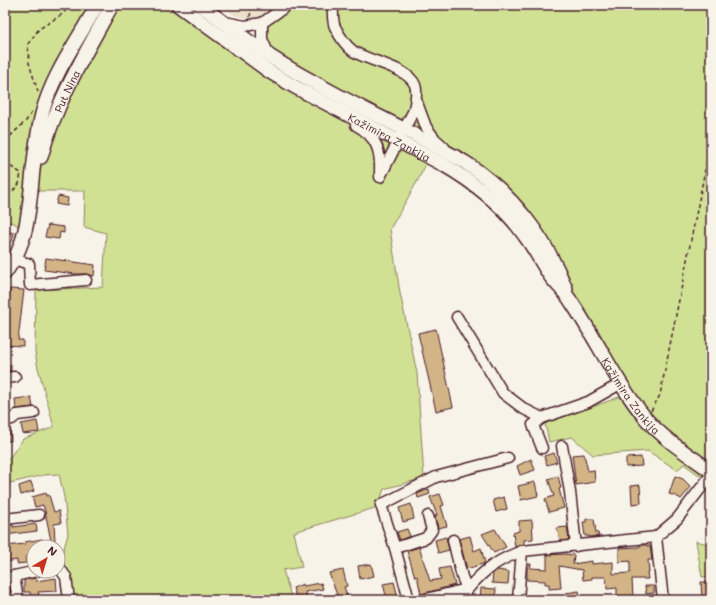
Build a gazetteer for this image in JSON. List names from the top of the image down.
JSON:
{
  "streets": {
    "main road": ["Put Nina", "Kažimira Zankija"]
  },
  "north": "top right"
}
